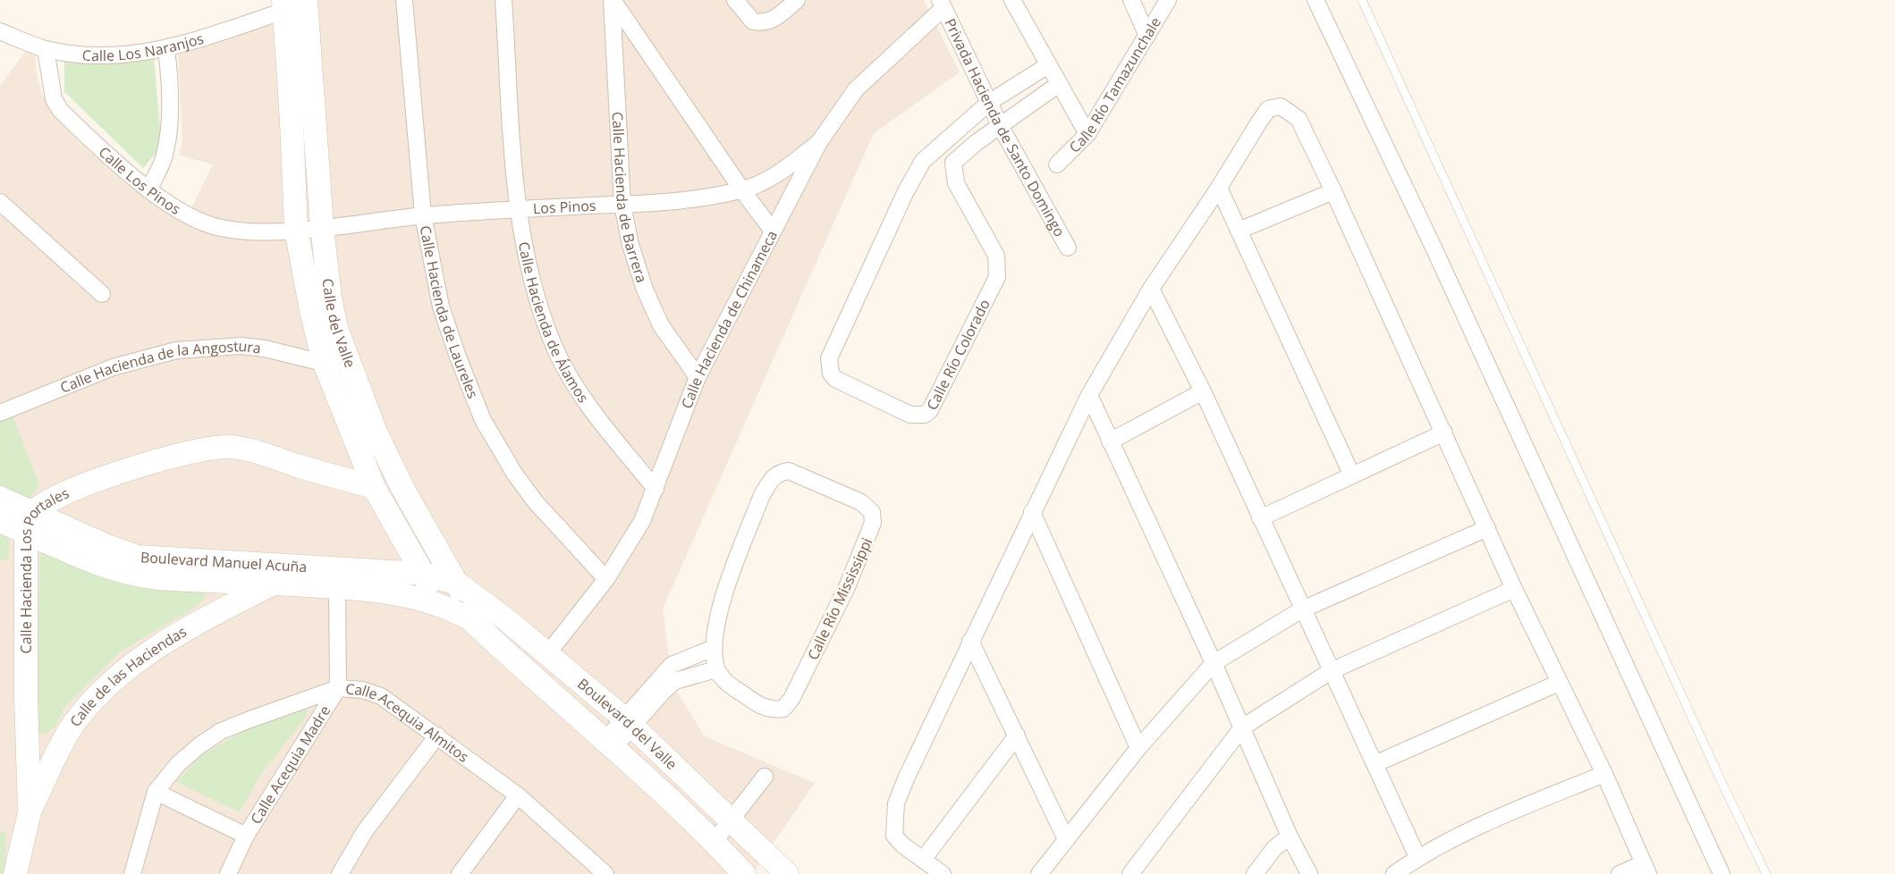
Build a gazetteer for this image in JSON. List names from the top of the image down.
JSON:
{
  "streets": {
    "street": [
      "Calle Los Naranjos",
      "Calle Río Tamazunchale",
      "Privada Hacienda de Santo Domingo",
      "Calle Los Pinos",
      "Calle Hacienda de Barrera",
      "Los Pinos",
      "Calle Hacienda de Laureles",
      "Calle Hacienda de Álamos",
      "Calle Hacienda de Chinameca",
      "Calle del Valle",
      "Calle Río Colorado",
      "Calle Hacienda de la Angostura",
      "Boulevard Manuel Acuña",
      "Calle Hacienda Los Portales",
      "Calle Río Mississippi",
      "Calle de las Haciendas",
      "Boulevard del Valle",
      "Calle Acequia Almitos",
      "Calle Acequia Madre"
    ]
  },
  "crossings": [
    ["Calle Los Naranjos", "Calle Los Pinos"],
    ["Calle Los Naranjos", "Calle del Valle"],
    ["Privada Hacienda de Santo Domingo", "Calle Hacienda de Chinameca"],
    ["Privada Hacienda de Santo Domingo", "Calle Río Colorado"],
    ["Calle Los Pinos", "Los Pinos"],
    ["Calle Los Pinos", "Calle del Valle"],
    ["Calle Hacienda de Barrera", "Los Pinos"],
    ["Calle Hacienda de Barrera", "Calle Hacienda de Chinameca"],
    ["Los Pinos", "Calle Hacienda de Laureles"],
    ["Los Pinos", "Calle Hacienda de Álamos"],
    ["Los Pinos", "Calle Hacienda de Chinameca"],
    ["Los Pinos", "Calle del Valle"],
    ["Calle Hacienda de Laureles", "Calle Hacienda de Chinameca"],
    ["Calle Hacienda de Álamos", "Calle Hacienda de Chinameca"],
    ["Calle Hacienda de Chinameca", "Boulevard del Valle"],
    ["Calle del Valle", "Calle Hacienda de la Angostura"],
    ["Calle del Valle", "Boulevard Manuel Acuña"],
    ["Calle del Valle", "Calle Hacienda Los Portales"],
    ["Calle del Valle", "Boulevard del Valle"],
    ["Boulevard Manuel Acuña", "Calle Hacienda Los Portales"],
    ["Boulevard Manuel Acuña", "Calle de las Haciendas"],
    ["Boulevard Manuel Acuña", "Boulevard del Valle"],
    ["Boulevard Manuel Acuña", "Calle Acequia Madre"],
    ["Calle Hacienda Los Portales", "Calle de las Haciendas"],
    ["Calle Acequia Almitos", "Calle Acequia Madre"]
  ]
}
